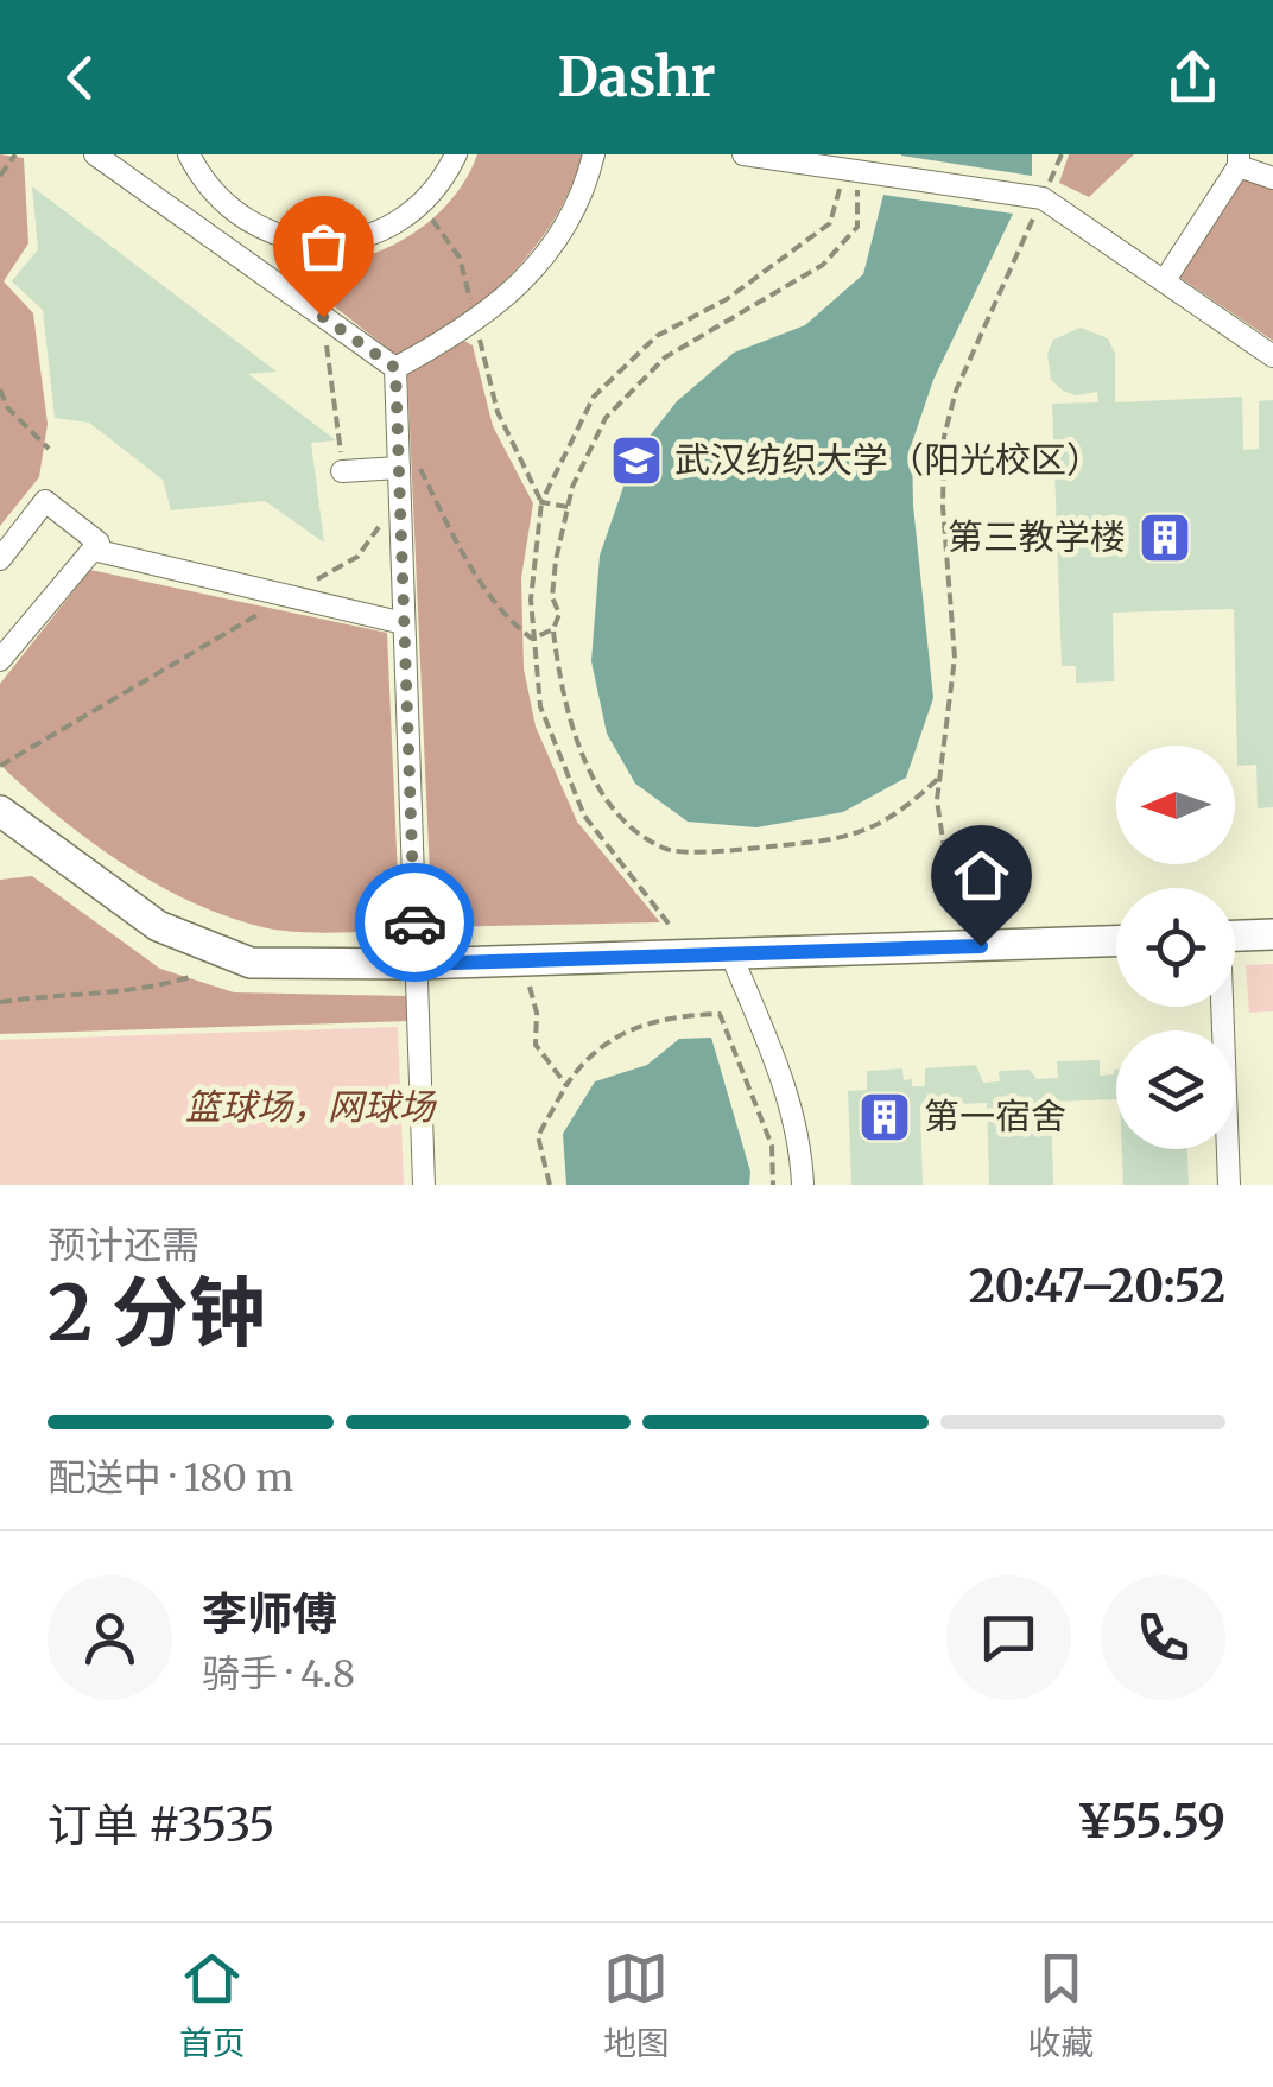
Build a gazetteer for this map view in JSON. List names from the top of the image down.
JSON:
{
  "parks": ["篮球场，网球场"],
  "places": {
    "school or university": ["武汉纺织大学（阳光校区）"],
    "building": ["第三教学楼", "第一宿舍"]
  },
  "north": "left",
  "page": {
    "header": "Dashr",
    "heading": ["2 分钟", "预计还需", "20:47–20:52"],
    "panel": [
      "李师傅",
      "骑手 · 4.8",
      "订单 #3535",
      "¥55.59"
    ],
    "bar": "配送中 · 180 m",
    "tabs": ["首页", "地图", "收藏"]
  }
}
